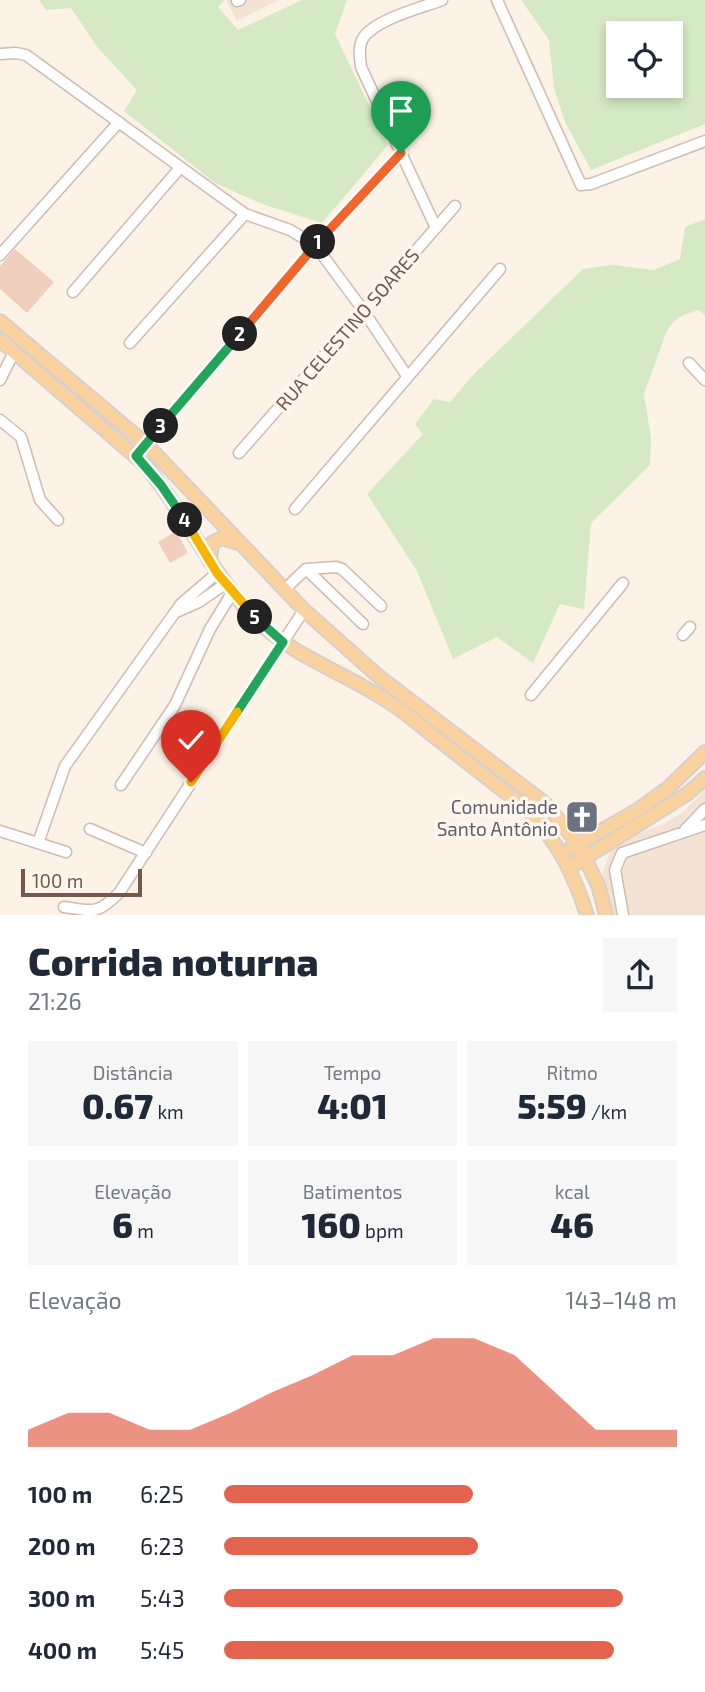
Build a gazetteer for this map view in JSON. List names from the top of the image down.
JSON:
{
  "streets": {
    "street": ["RUA CELESTINO SOARES"]
  },
  "places": {
    "church": ["Comunidade Santo Antônio"]
  },
  "scale_bar": "100 m",
  "page": {
    "pins": [
      "1",
      "2",
      "3",
      "4",
      "5"
    ],
    "scale": "100 m",
    "heading": ["Corrida noturna", "21:26"],
    "stats": [
      ["Distância", "0.67 km"],
      ["Tempo", "4:01"],
      ["Ritmo", "5:59 /km"],
      ["Elevação", "6 m"],
      ["Batimentos", "160 bpm"],
      ["kcal", "46"]
    ],
    "chart": ["Elevação", "143–148 m"],
    "list": [
      {
        "name": "100 m",
        "note": "6:25"
      },
      {
        "name": "200 m",
        "note": "6:23"
      },
      {
        "name": "300 m",
        "note": "5:43"
      },
      {
        "name": "400 m",
        "note": "5:45"
      }
    ]
  }
}
